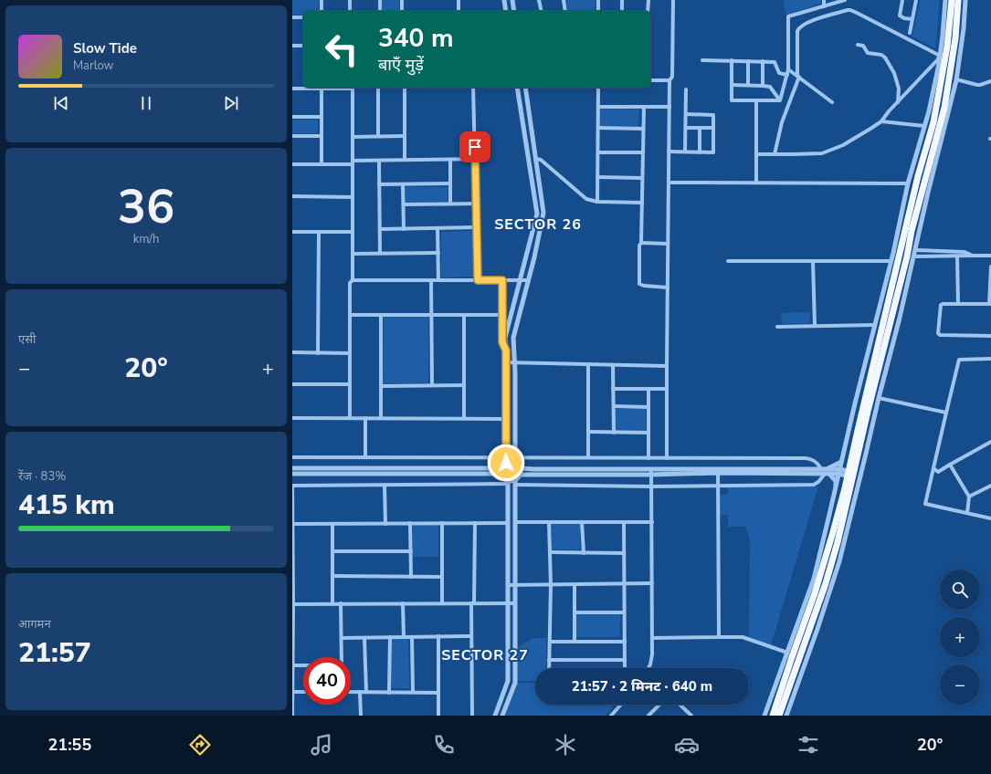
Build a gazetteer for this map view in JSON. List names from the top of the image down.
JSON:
{
  "districts": ["SECTOR 26", "SECTOR 27"],
  "page": {
    "turn": ["340 m", "बाएँ मुड़ें"],
    "song": ["Slow Tide", "Marlow"],
    "tile": [
      ["36", "km/h"],
      "एसी",
      ["रेंज · 83%", "415 km"],
      ["आगमन", "21:57"]
    ],
    "heat": ["−", "20°", "+"],
    "map_buttons": ["+", "−"],
    "limit": "40",
    "trip": "21:57 · 2 मिनट · 640 m",
    "tabs": ["21:55", "20°"]
  }
}
